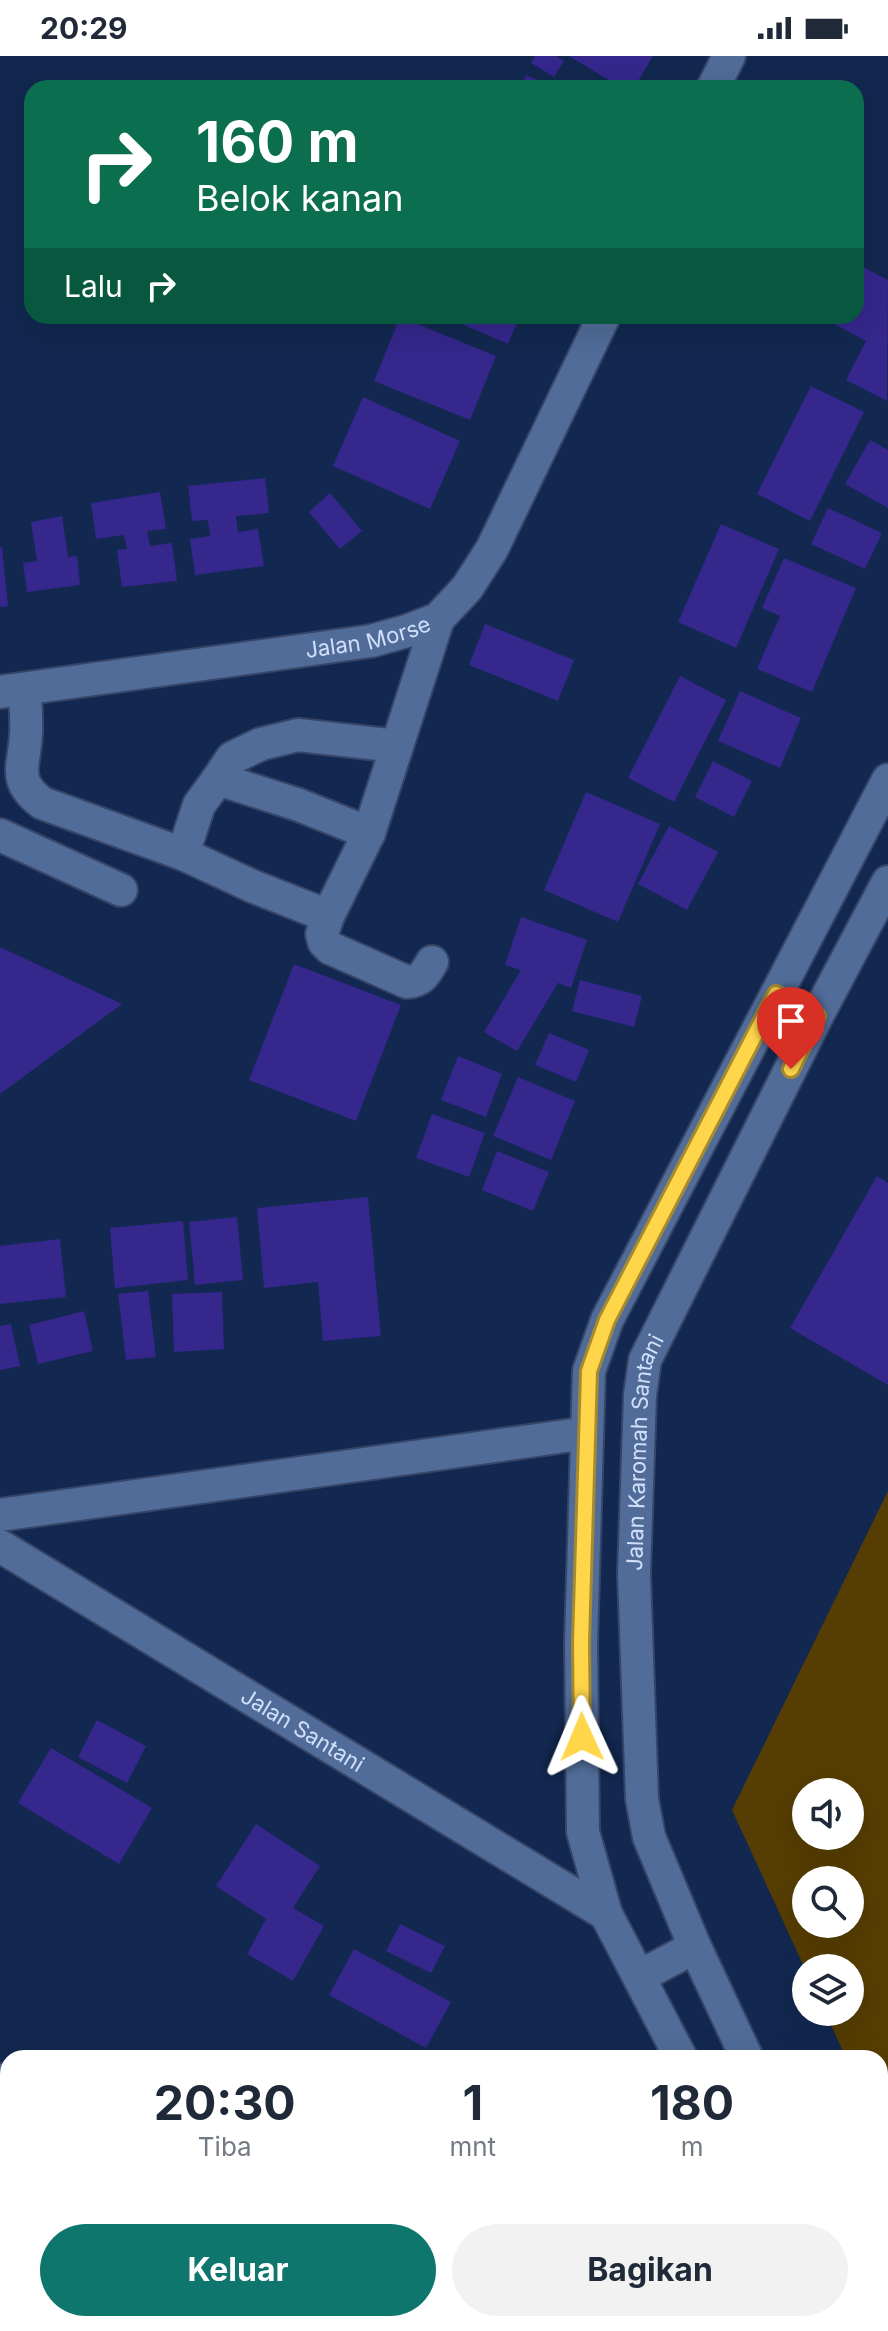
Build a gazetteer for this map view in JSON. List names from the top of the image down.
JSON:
{
  "streets": {
    "street": ["Jalan Morse", "Jalan Karomah Santani", "Jalan Santani"]
  },
  "page": {
    "status": "20:29",
    "turn": ["160 m", "Belok kanan"],
    "then": "Lalu",
    "eta": [
      "20:30",
      "Tiba",
      "1",
      "mnt",
      "180",
      "m"
    ],
    "buttons": ["Keluar", "Bagikan"]
  }
}
